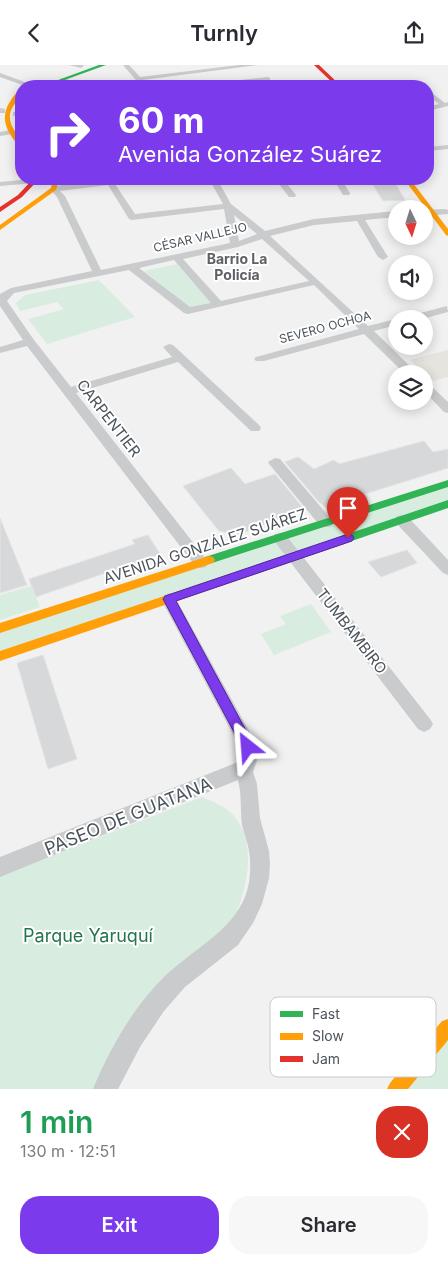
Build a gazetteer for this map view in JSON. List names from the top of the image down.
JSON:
{
  "streets": {
    "main road": ["AVENIDA GONZÁLEZ SUÁREZ"],
    "street": [
      "CÉSAR VALLEJO",
      "SEVERO OCHOA",
      "CARPENTIER",
      "TUMBAMBIRO",
      "PASEO DE GUATANA"
    ]
  },
  "crossings": [
    ["CÉSAR VALLEJO", "CARPENTIER"],
    ["CARPENTIER", "AVENIDA GONZÁLEZ SUÁREZ"],
    ["AVENIDA GONZÁLEZ SUÁREZ", "TUMBAMBIRO"]
  ],
  "districts": ["Barrio La Policía"],
  "parks": ["Parque Yaruquí"],
  "legend": ["Fast", "Slow", "Jam"],
  "north": "bottom",
  "page": {
    "header": "Turnly",
    "turn": ["60 m", "Avenida González Suárez"],
    "heading": ["1 min", "130 m · 12:51"],
    "buttons": ["Exit", "Share"]
  }
}
